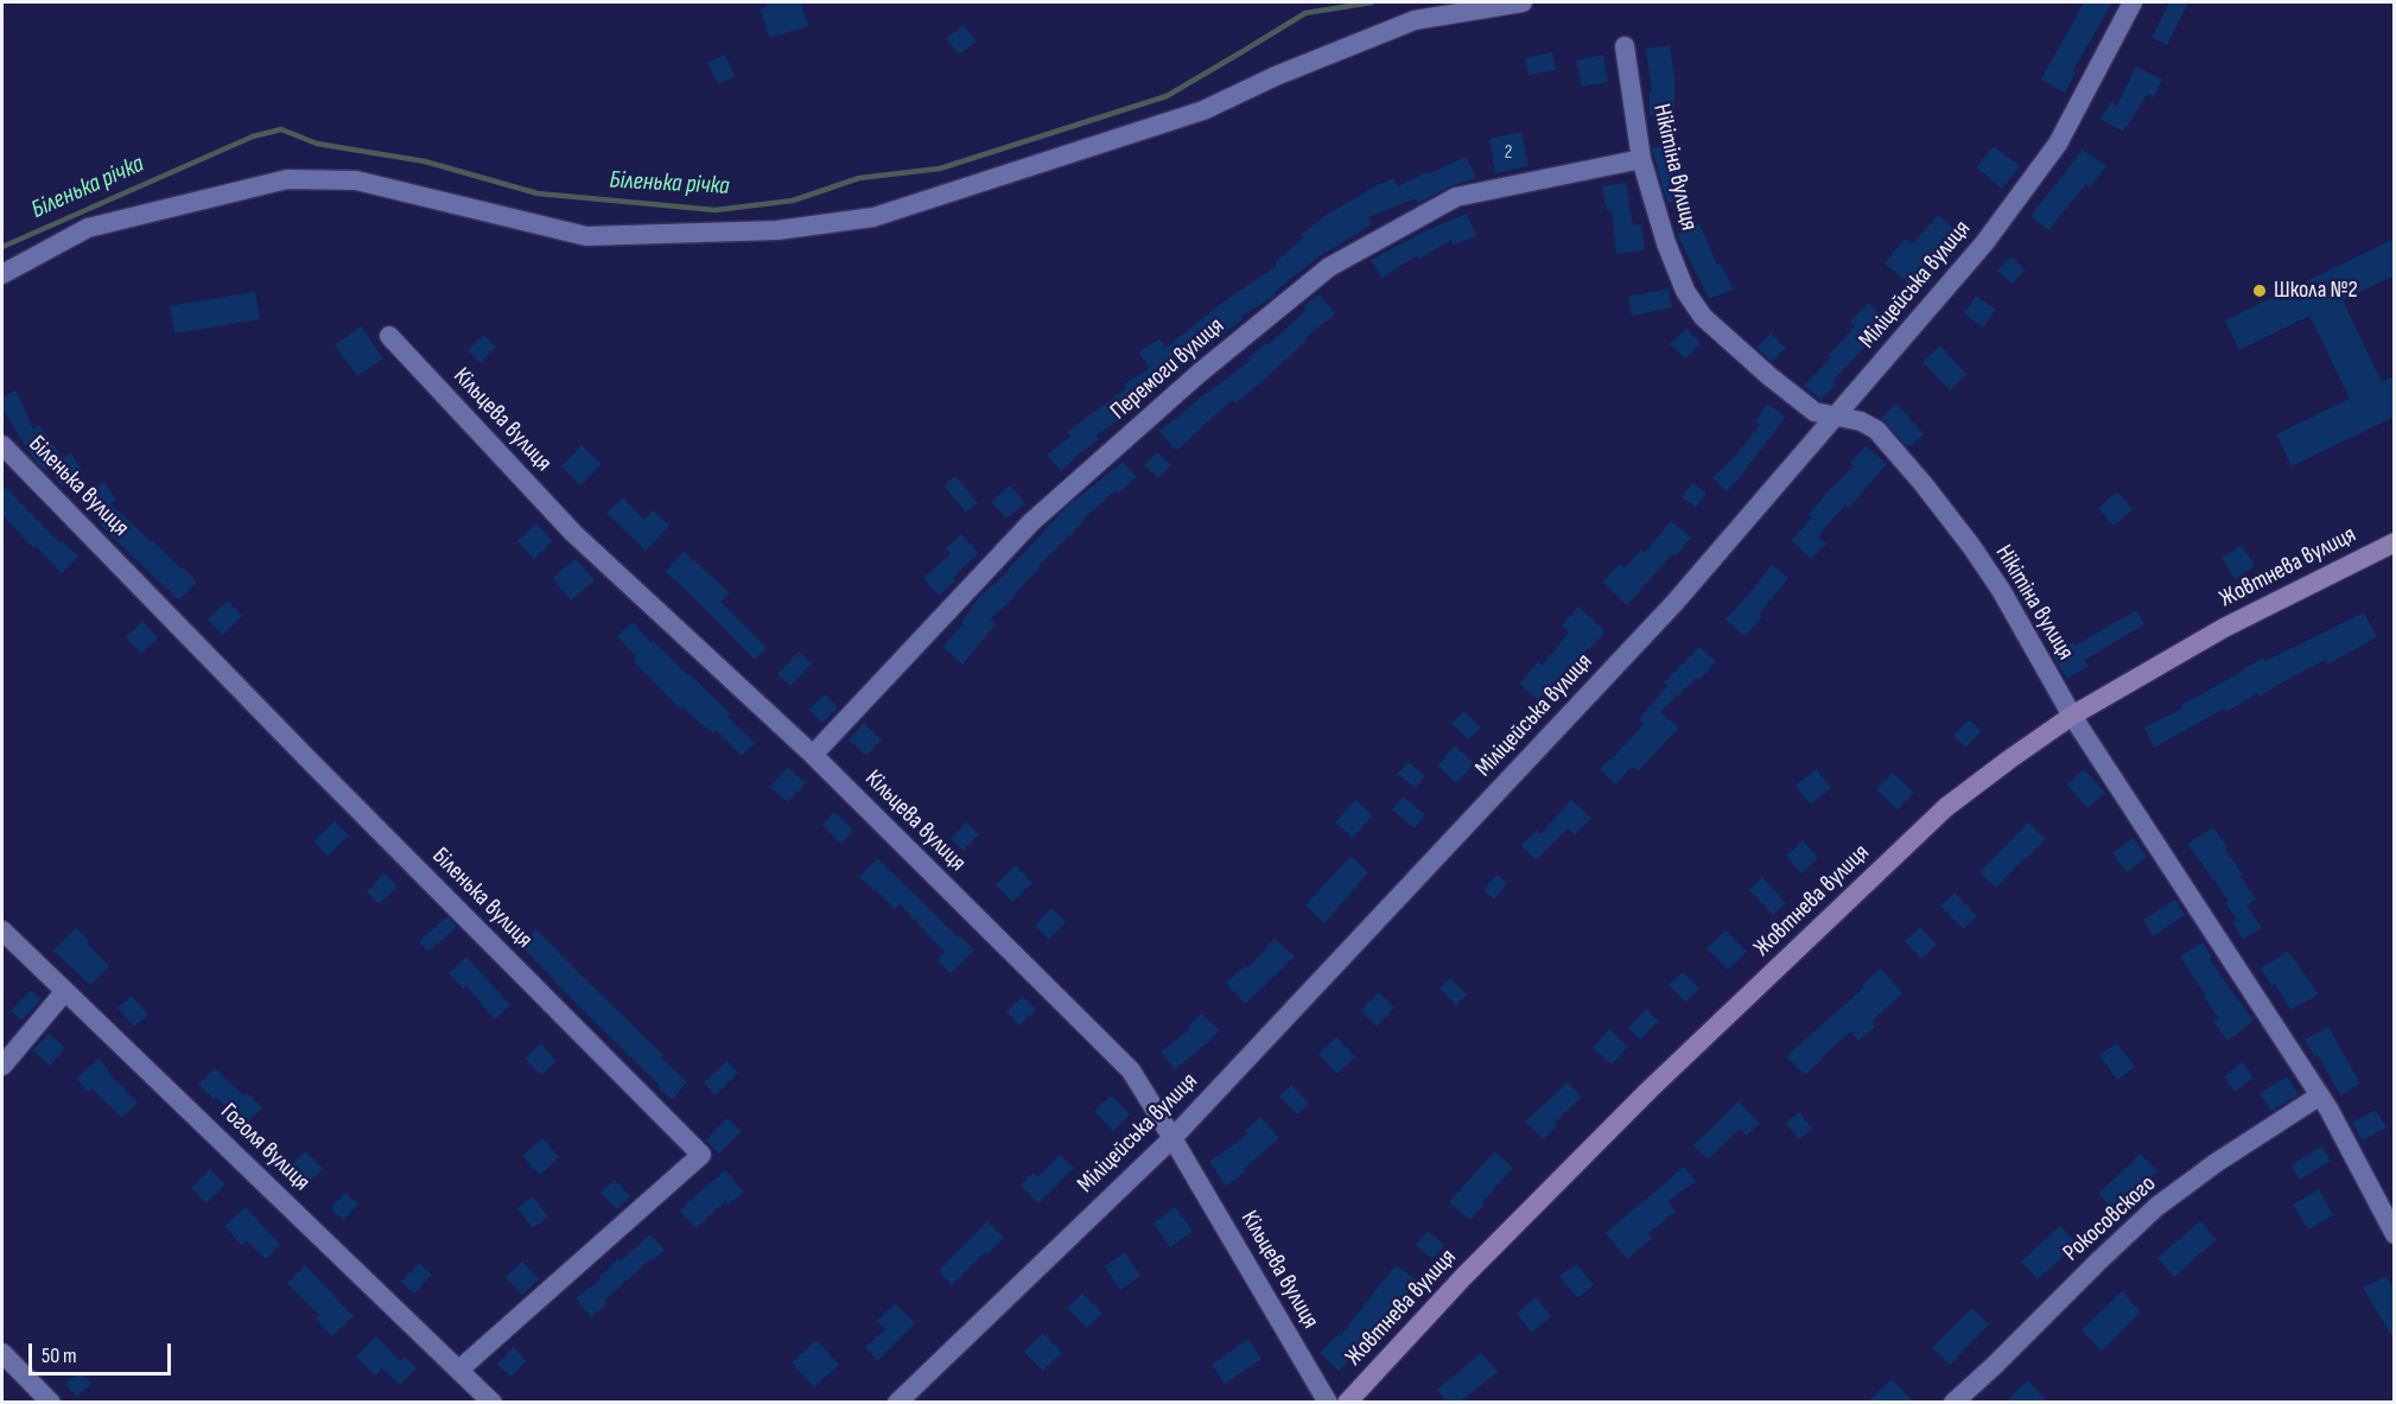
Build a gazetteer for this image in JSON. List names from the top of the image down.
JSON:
{
  "streets": {
    "main road": ["Жовтнева вулиця"],
    "street": [
      "Нікітіна вулиця",
      "Міліцейська вулиця",
      "Перемоги вулиця",
      "Кільцева вулиця",
      "Біленька вулиця",
      "Гоголя вулиця",
      "Рокосовского"
    ]
  },
  "crossings": [
    ["Нікітіна вулиця", "Міліцейська вулиця"],
    ["Нікітіна вулиця", "Перемоги вулиця"],
    ["Нікітіна вулиця", "Жовтнева вулиця"],
    ["Нікітіна вулиця", "Рокосовского"],
    ["Міліцейська вулиця", "Кільцева вулиця"],
    ["Перемоги вулиця", "Кільцева вулиця"],
    ["Біленька вулиця", "Гоголя вулиця"]
  ],
  "water": ["Біленька річка"],
  "places": ["Школа №2"],
  "house_numbers": ["2"],
  "scale_bar": "50 m"
}
